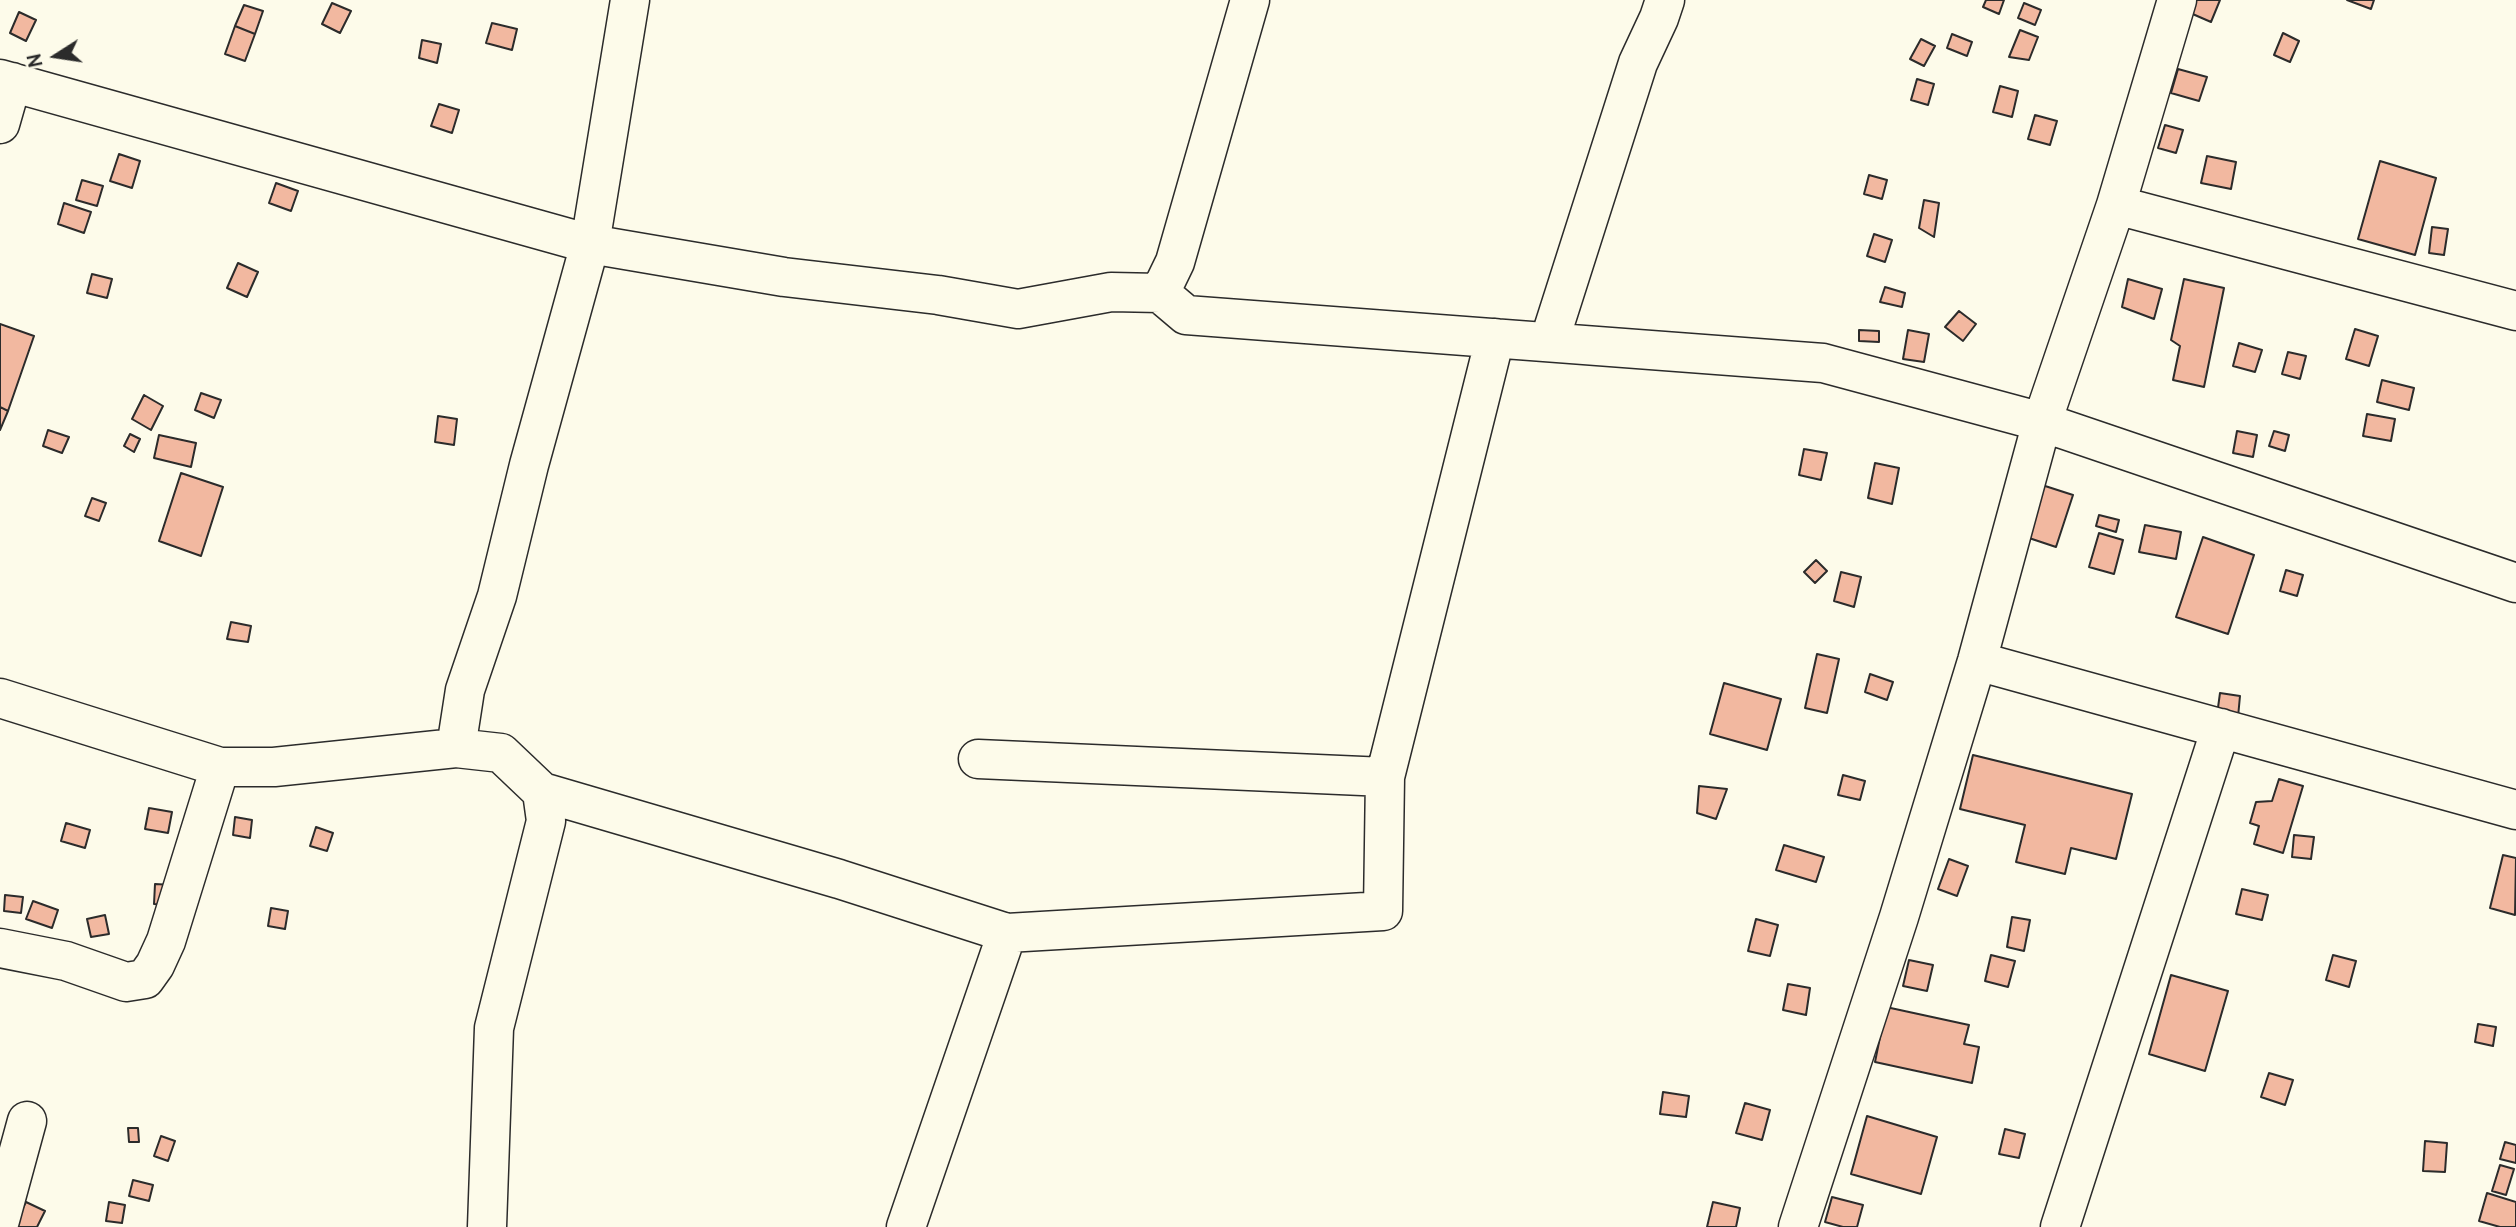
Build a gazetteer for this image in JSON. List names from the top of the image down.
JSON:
{
  "north": "left"
}
